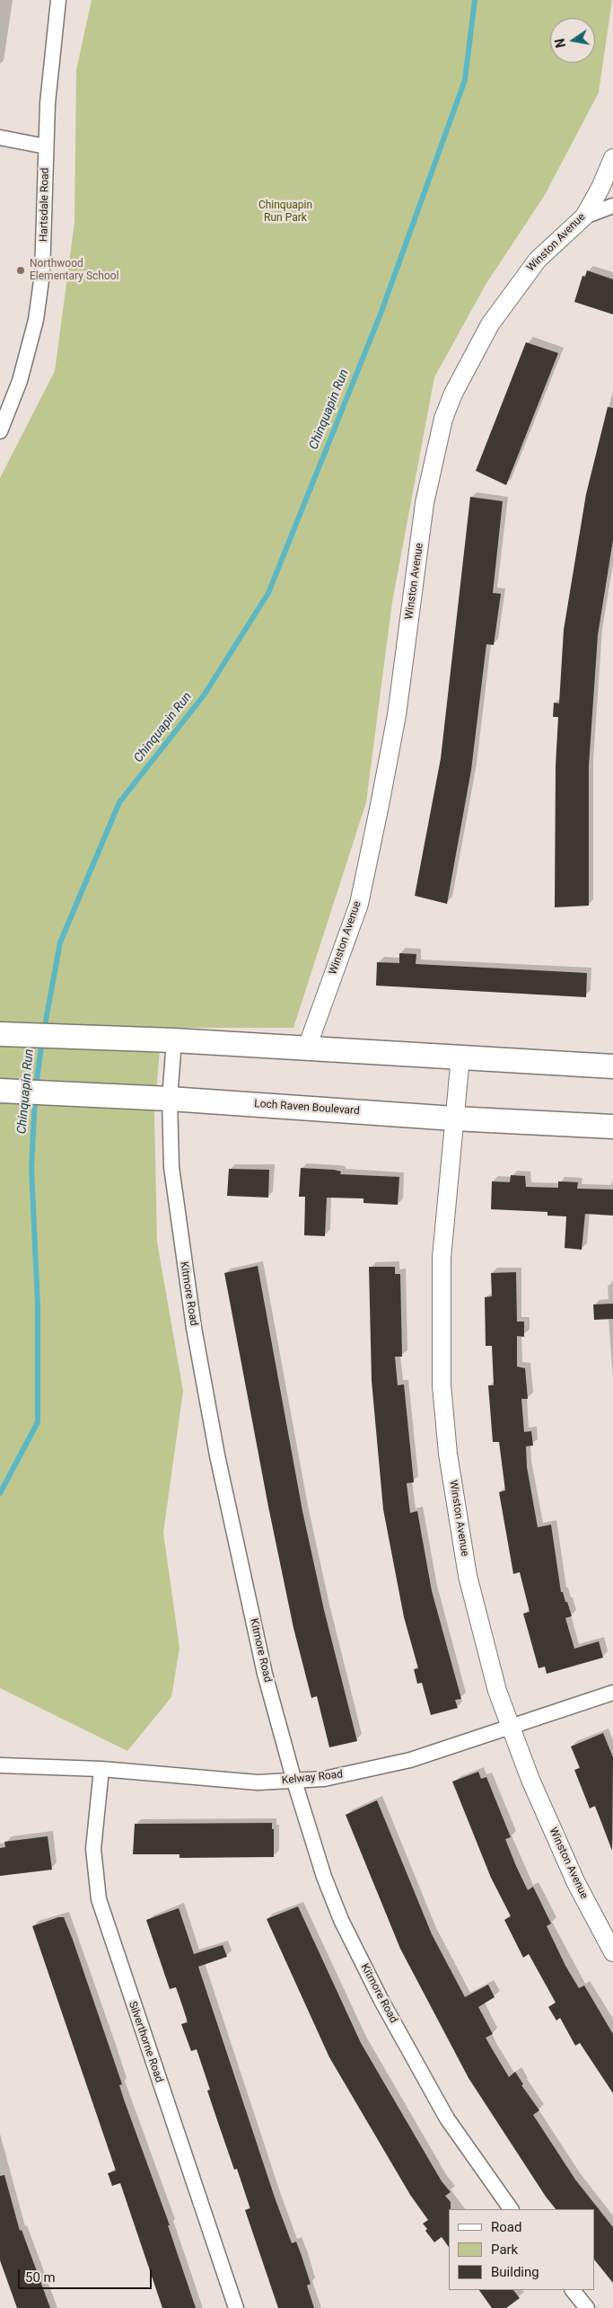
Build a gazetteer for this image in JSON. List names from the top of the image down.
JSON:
{
  "streets": {
    "main road": ["Loch Raven Boulevard"],
    "street": [
      "Hartsdale Road",
      "Winston Avenue",
      "Kitmore Road",
      "Kelway Road",
      "Silverthorne Road"
    ]
  },
  "crossings": [
    ["Winston Avenue", "Loch Raven Boulevard"],
    ["Winston Avenue", "Kelway Road"],
    ["Loch Raven Boulevard", "Kitmore Road"],
    ["Kitmore Road", "Kelway Road"],
    ["Kelway Road", "Silverthorne Road"]
  ],
  "water": ["Chinquapin Run"],
  "parks": ["Chinquapin Run Park"],
  "places": ["Northwood Elementary School"],
  "legend": ["Road", "Park", "Building"],
  "scale_bar": "50 m",
  "north": "left"
}
